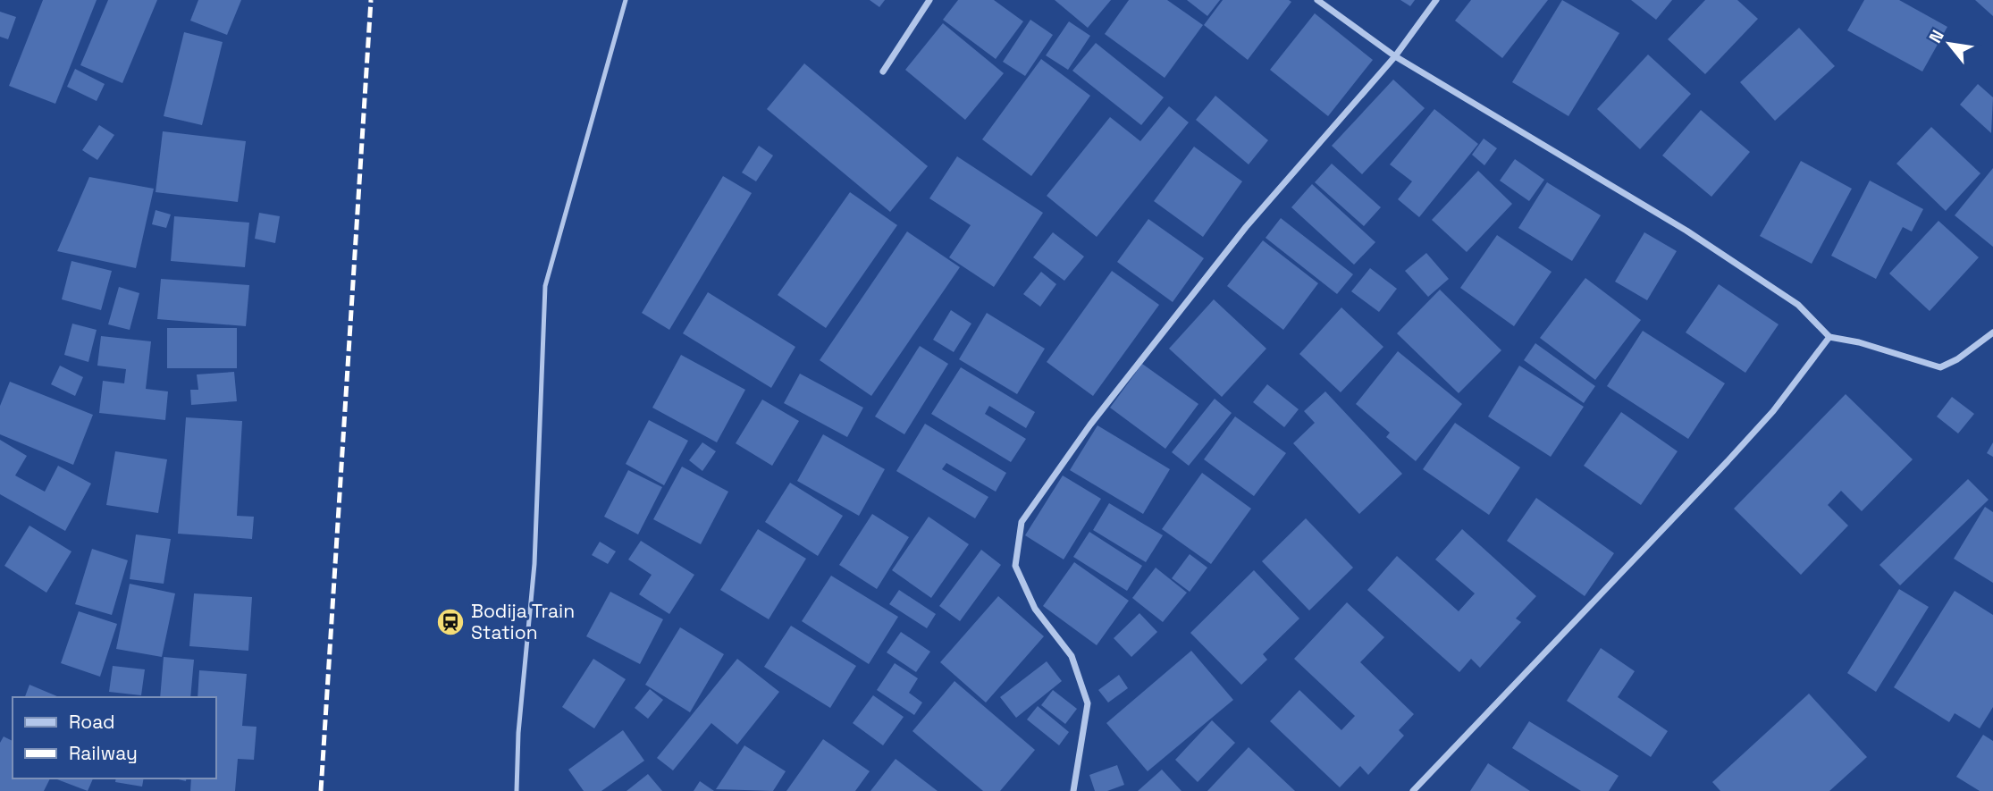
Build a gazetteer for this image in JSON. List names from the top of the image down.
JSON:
{
  "places": {
    "station": ["Bodija Train Station"]
  },
  "legend": ["Road", "Railway"],
  "north": "top left"
}
